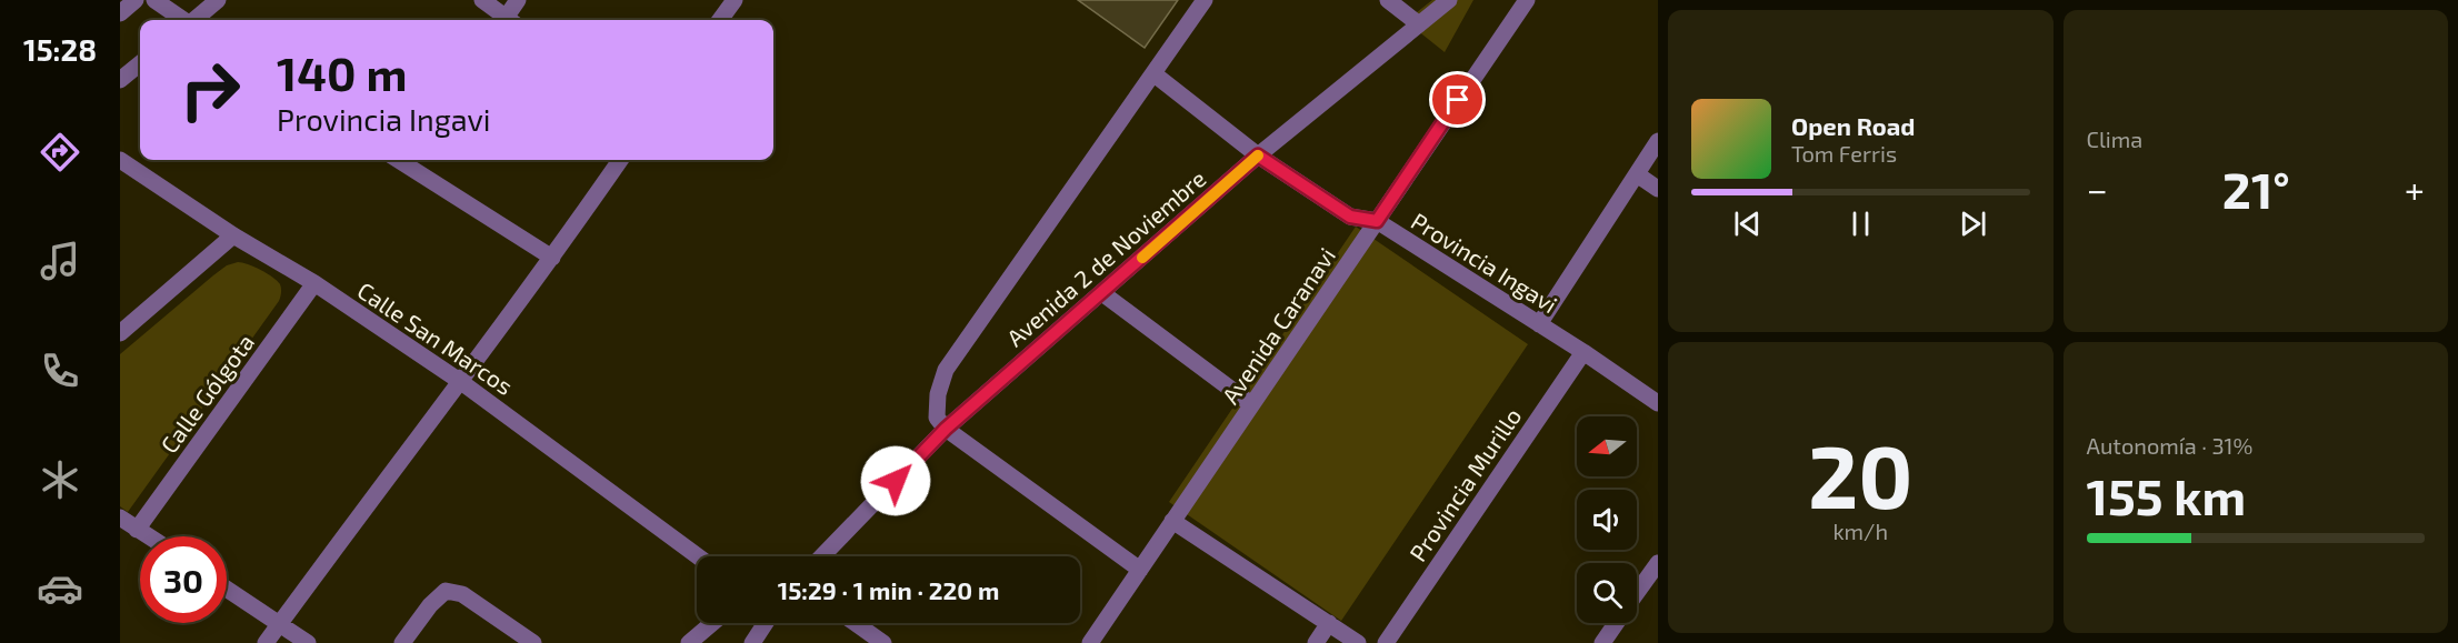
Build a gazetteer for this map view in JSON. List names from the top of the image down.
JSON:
{
  "streets": {
    "street": [
      "Avenida 2 de Noviembre",
      "Provincia Ingavi",
      "Avenida Caranavi",
      "Calle San Marcos",
      "Calle Gólgota",
      "Provincia Murillo"
    ]
  },
  "crossings": [
    ["Avenida 2 de Noviembre", "Provincia Ingavi"],
    ["Provincia Ingavi", "Avenida Caranavi"],
    ["Provincia Ingavi", "Provincia Murillo"],
    ["Calle San Marcos", "Calle Gólgota"]
  ],
  "north": "left",
  "page": {
    "tabs": "15:28",
    "tile": [
      "Clima",
      ["20", "km/h"],
      ["Autonomía · 31%", "155 km"]
    ],
    "turn": ["140 m", "Provincia Ingavi"],
    "song": ["Open Road", "Tom Ferris"],
    "heat": ["−", "21°", "+"],
    "limit": "30",
    "trip": "15:29 · 1 min · 220 m"
  }
}
